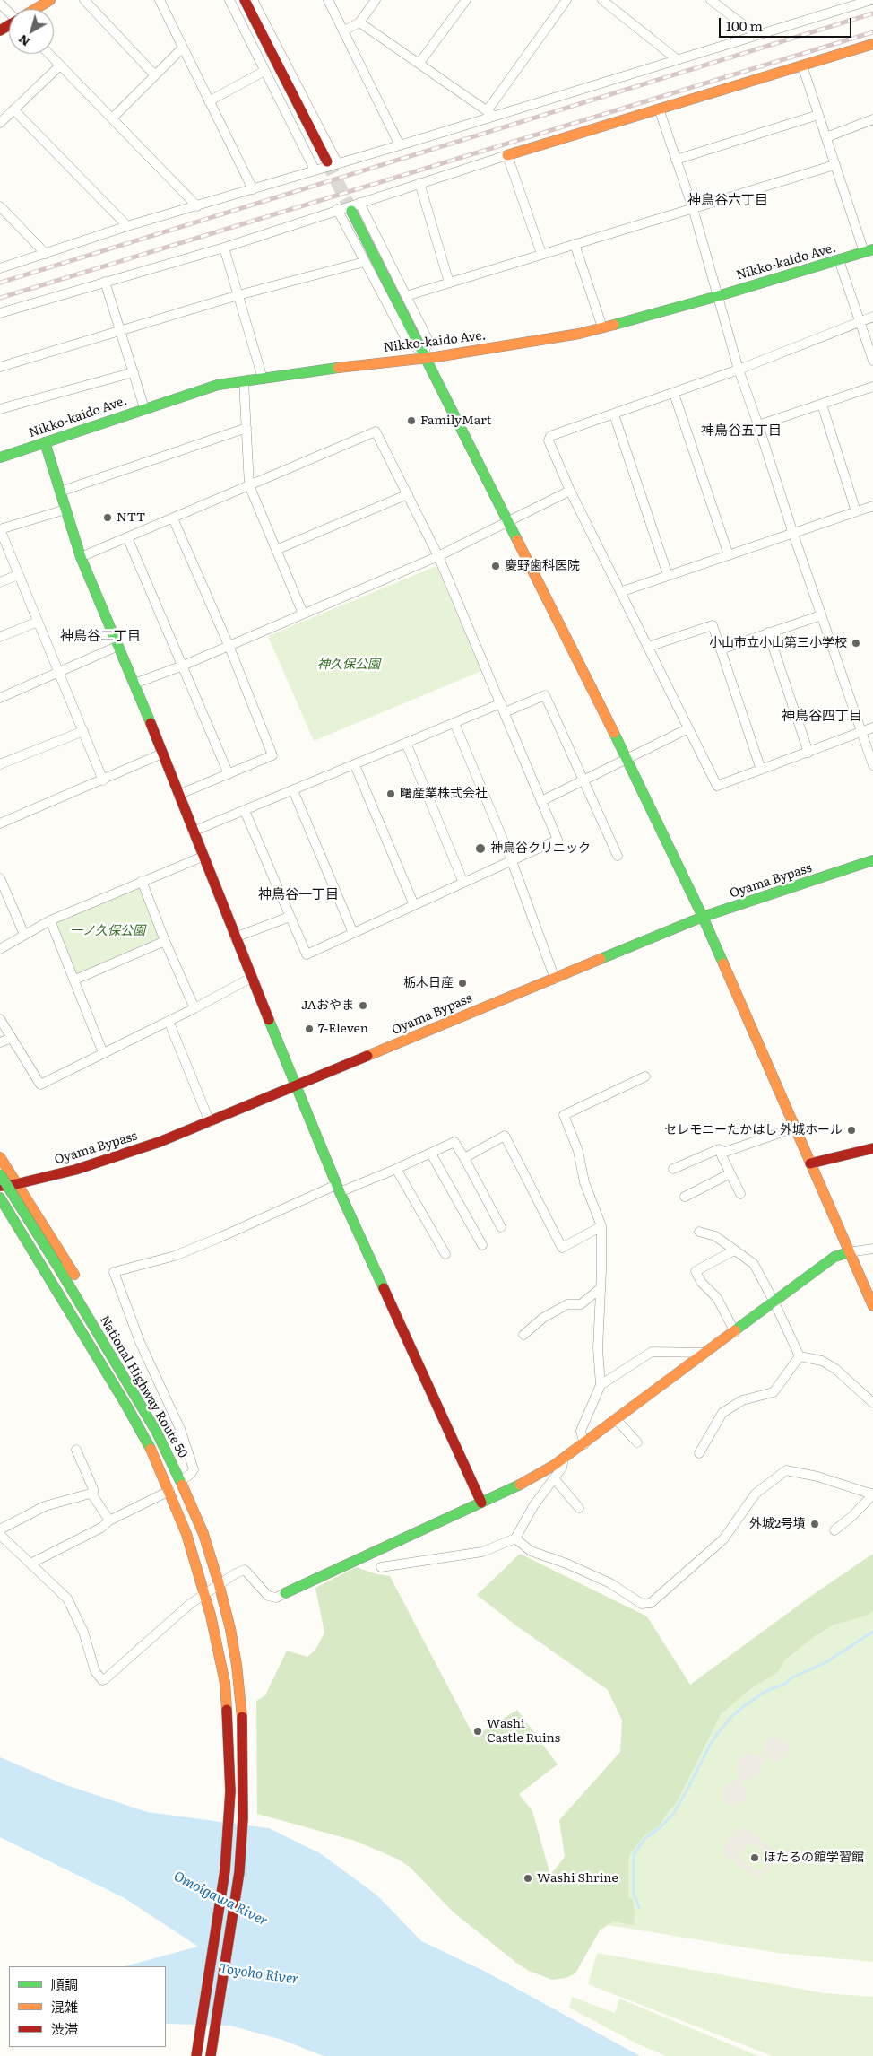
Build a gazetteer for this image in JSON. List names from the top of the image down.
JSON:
{
  "streets": {
    "main road": ["Nikko-kaido Ave.", "Oyama Bypass", "National Highway Route 50"]
  },
  "districts": [
    "神鳥谷六丁目",
    "神鳥谷五丁目",
    "神鳥谷二丁目",
    "神鳥谷四丁目",
    "神鳥谷一丁目"
  ],
  "water": ["Omoigawa River", "Toyoho River"],
  "parks": ["神久保公園", "一ノ久保公園"],
  "places": [
    "FamilyMart",
    "NTT",
    "慶野歯科医院",
    "小山市立小山第三小学校",
    "曙産業株式会社",
    "神鳥谷クリニック",
    "栃木日産",
    "JAおやま",
    "7-Eleven",
    "セレモニーたかはし 外城ホール",
    "外城2号墳",
    "Washi Castle Ruins",
    "ほたるの館学習館",
    "Washi Shrine"
  ],
  "legend": ["順調", "混雑", "渋滞"],
  "scale_bar": "100 m",
  "north": "bottom left"
}
